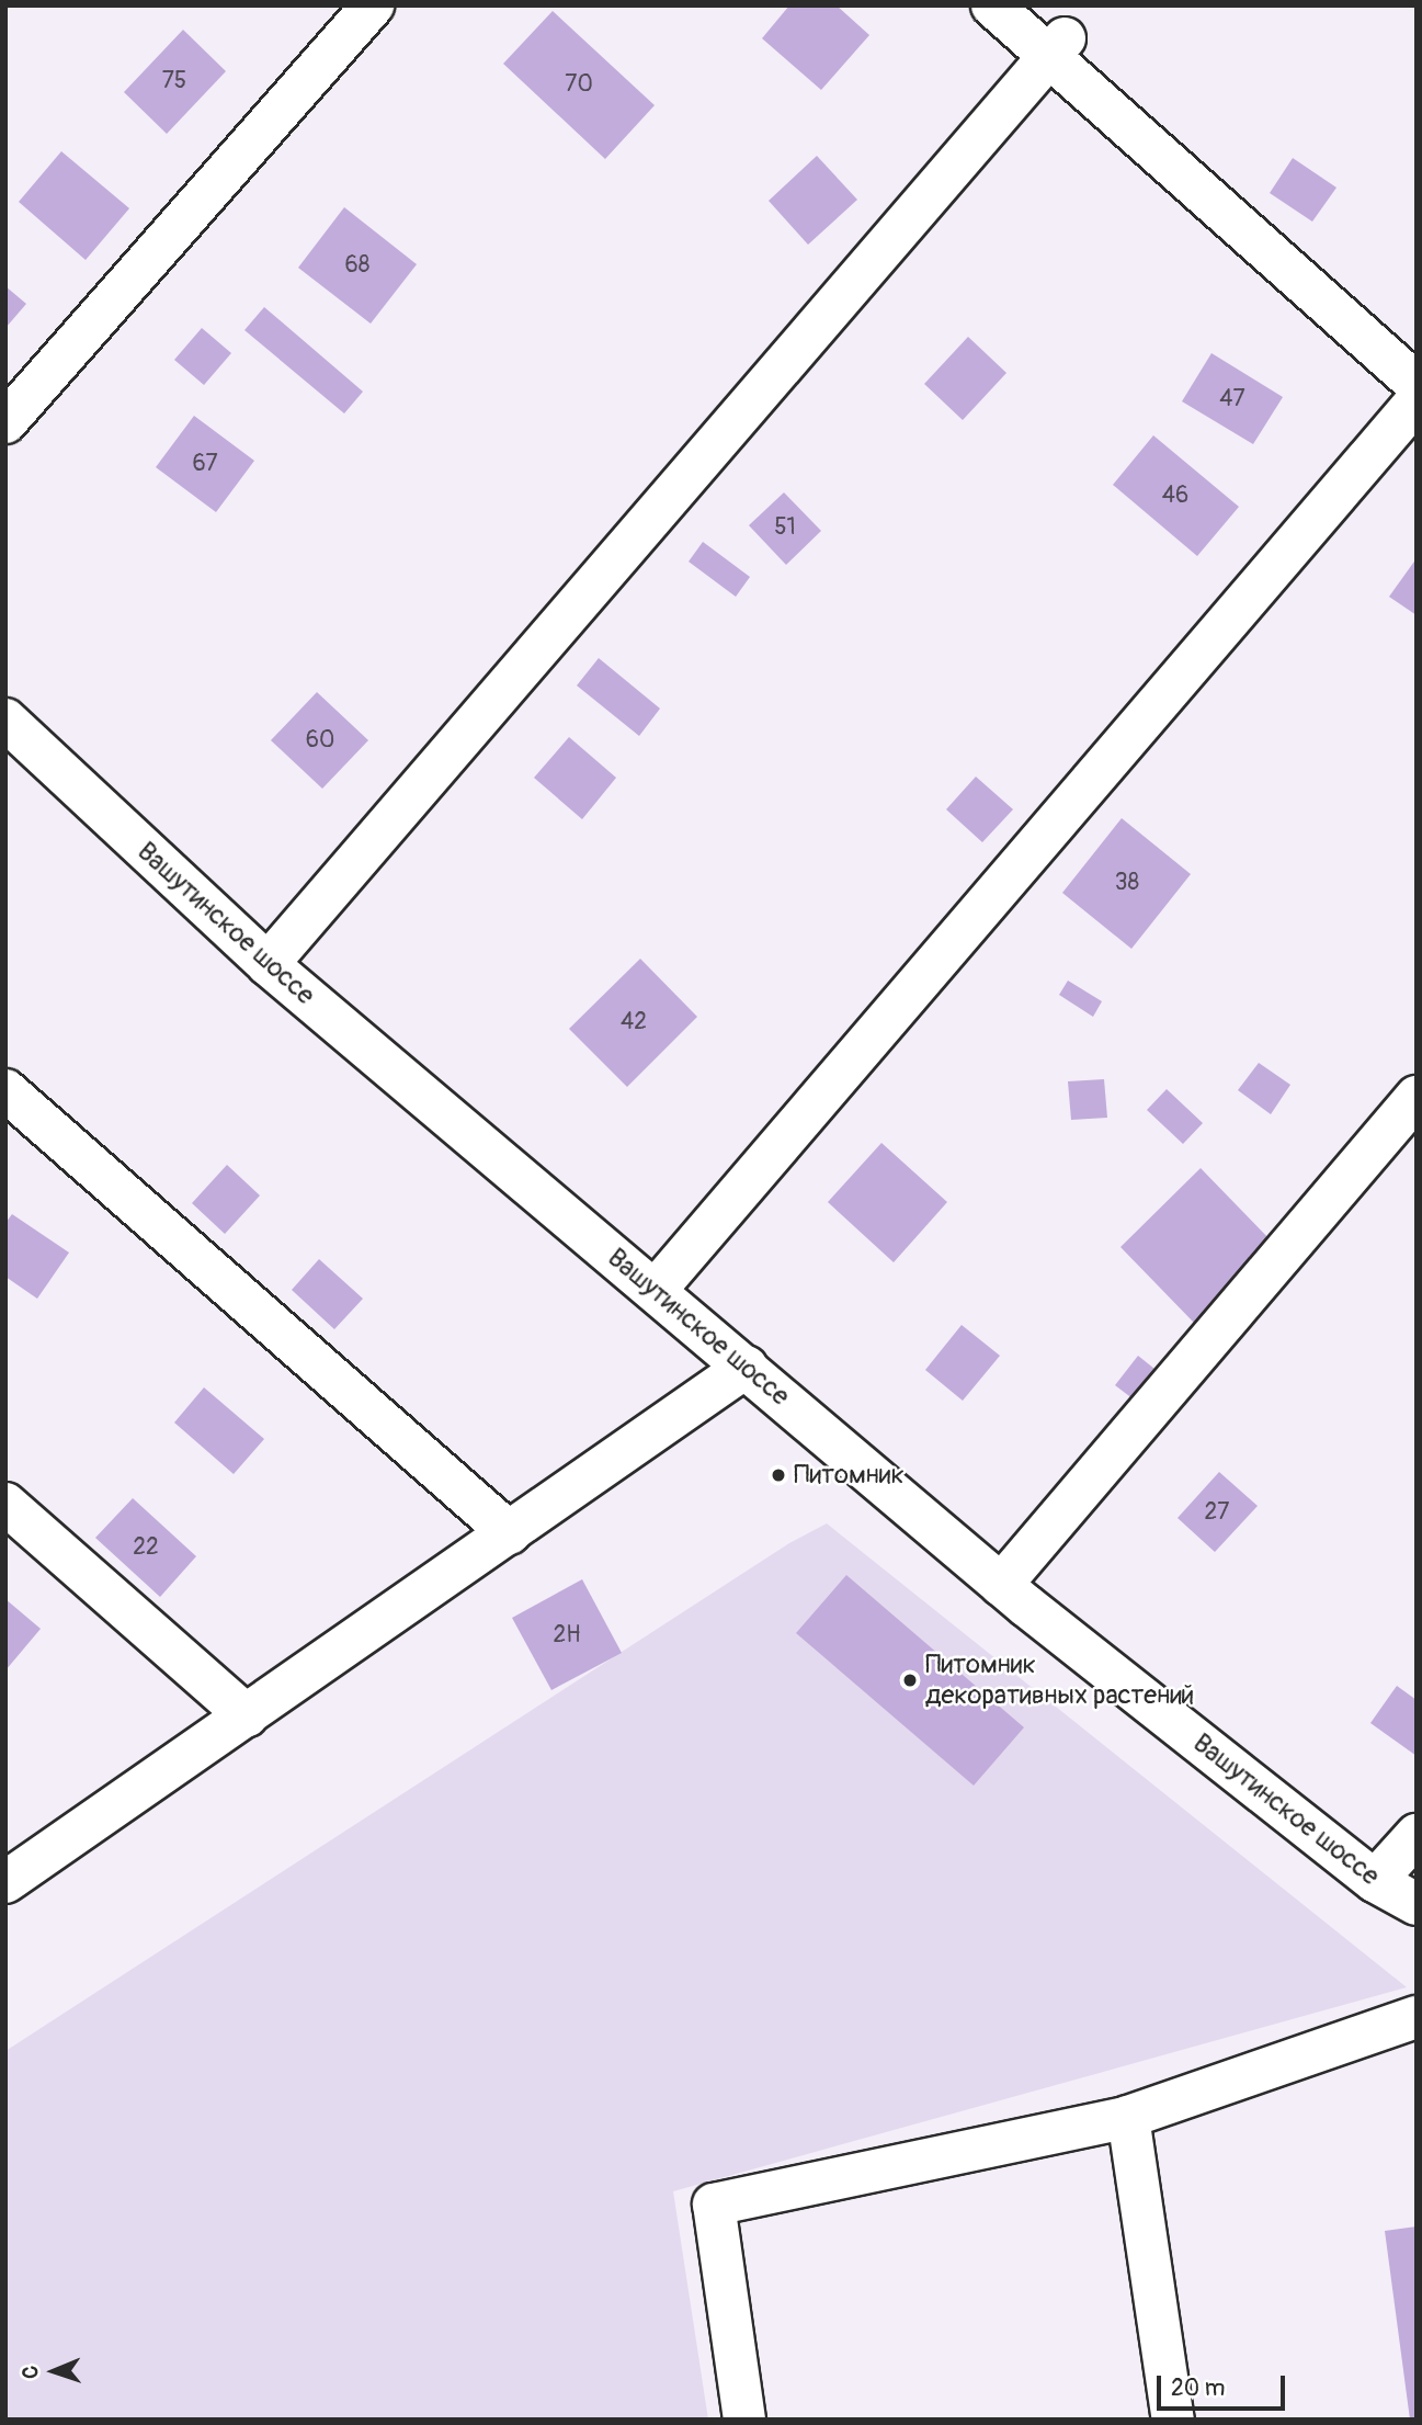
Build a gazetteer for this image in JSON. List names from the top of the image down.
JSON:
{
  "streets": {
    "street": ["Вашутинское шоссе"]
  },
  "places": ["Питомник", "Питомник декоративных растений"],
  "house_numbers": [
    "75",
    "70",
    "68",
    "47",
    "67",
    "46",
    "51",
    "60",
    "38",
    "42",
    "27",
    "22",
    "2Н"
  ],
  "scale_bar": "20 m",
  "north": "left"
}
